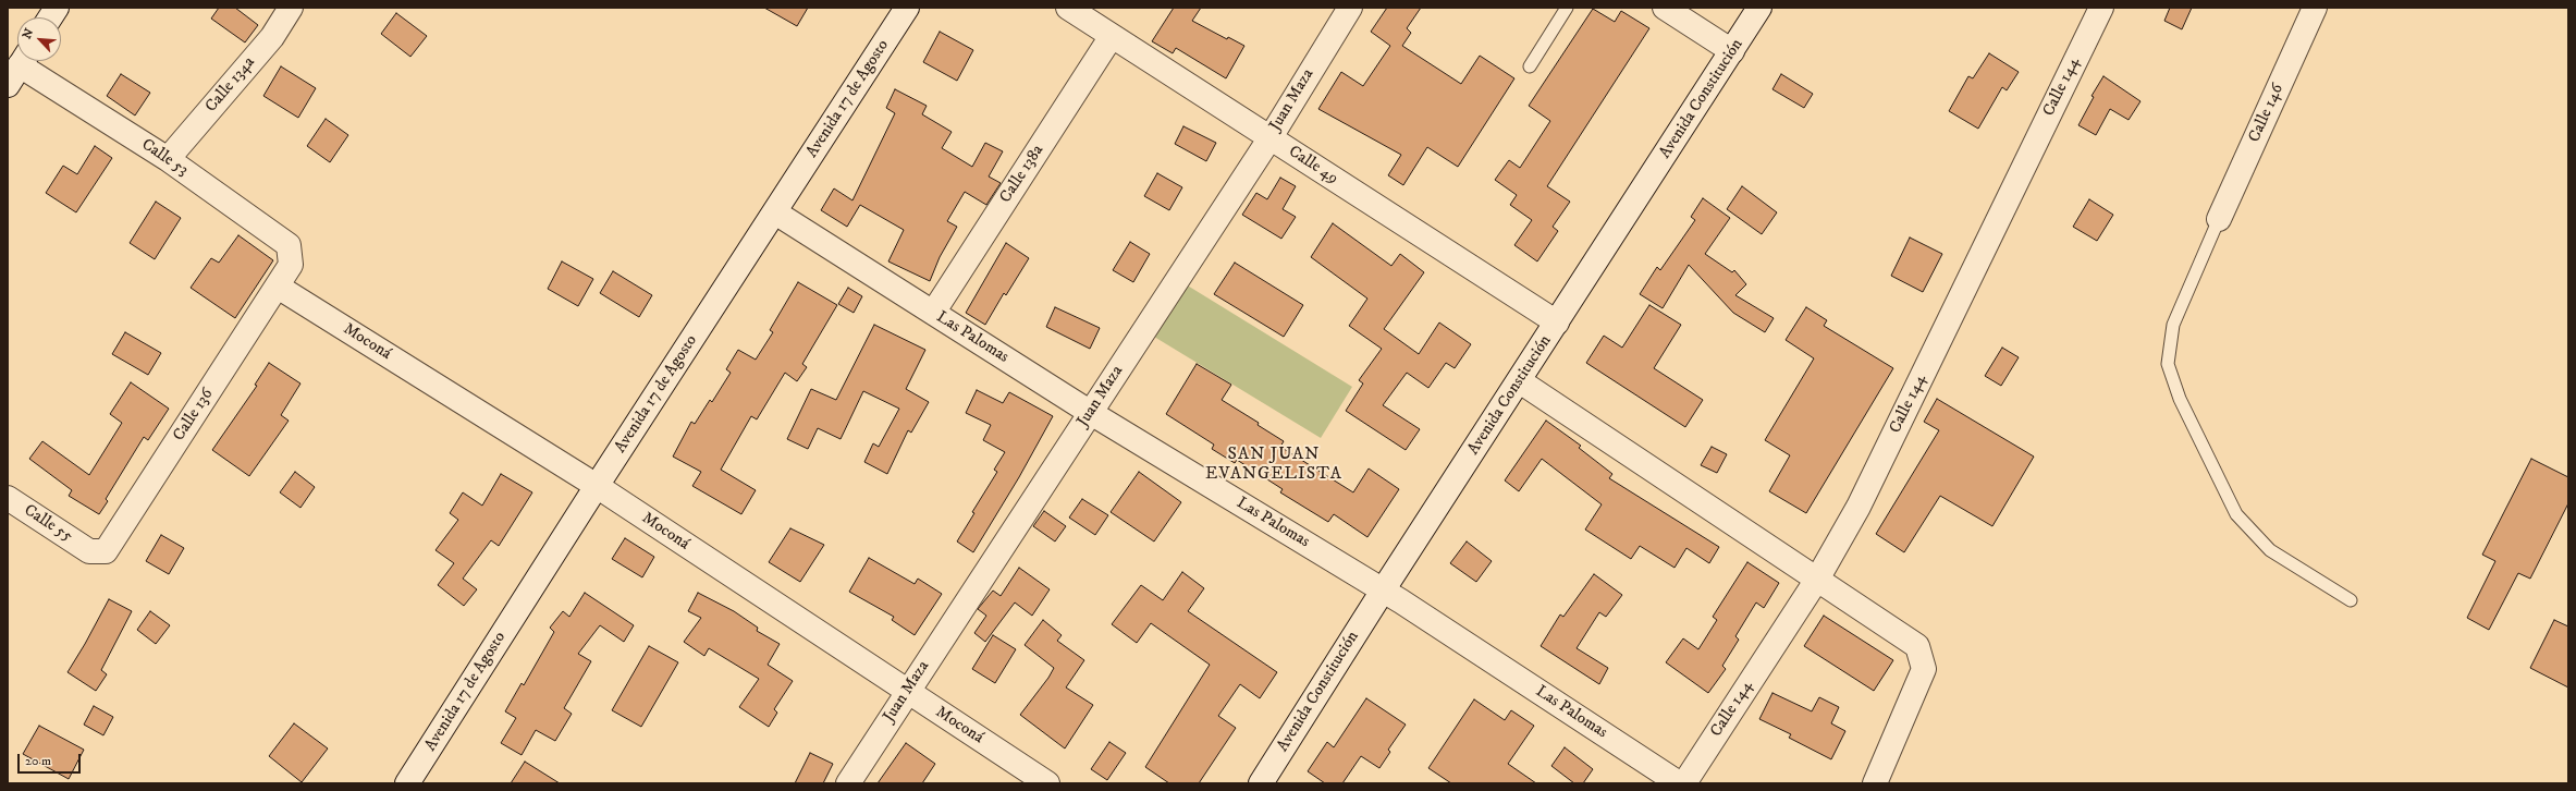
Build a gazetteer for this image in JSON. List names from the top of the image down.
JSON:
{
  "streets": {
    "street": [
      "Calle 134a",
      "Calle 144",
      "Avenida 17 de Agosto",
      "Avenida Constitución",
      "Juan Maza",
      "Calle 146",
      "Calle 53",
      "Calle 49",
      "Calle 138a",
      "Las Palomas",
      "Moconá",
      "Calle 136",
      "Calle 55"
    ]
  },
  "crossings": [
    ["Calle 134a", "Calle 53"],
    ["Avenida 17 de Agosto", "Las Palomas"],
    ["Avenida 17 de Agosto", "Moconá"],
    ["Avenida Constitución", "Calle 49"],
    ["Avenida Constitución", "Las Palomas"],
    ["Juan Maza", "Calle 49"],
    ["Juan Maza", "Las Palomas"],
    ["Juan Maza", "Moconá"],
    ["Calle 53", "Calle 136"],
    ["Calle 49", "Calle 138a"],
    ["Calle 138a", "Las Palomas"],
    ["Moconá", "Calle 136"],
    ["Calle 136", "Calle 55"]
  ],
  "districts": ["SAN JUAN EVANGELISTA"],
  "scale_bar": "20 m",
  "north": "top left"
}
